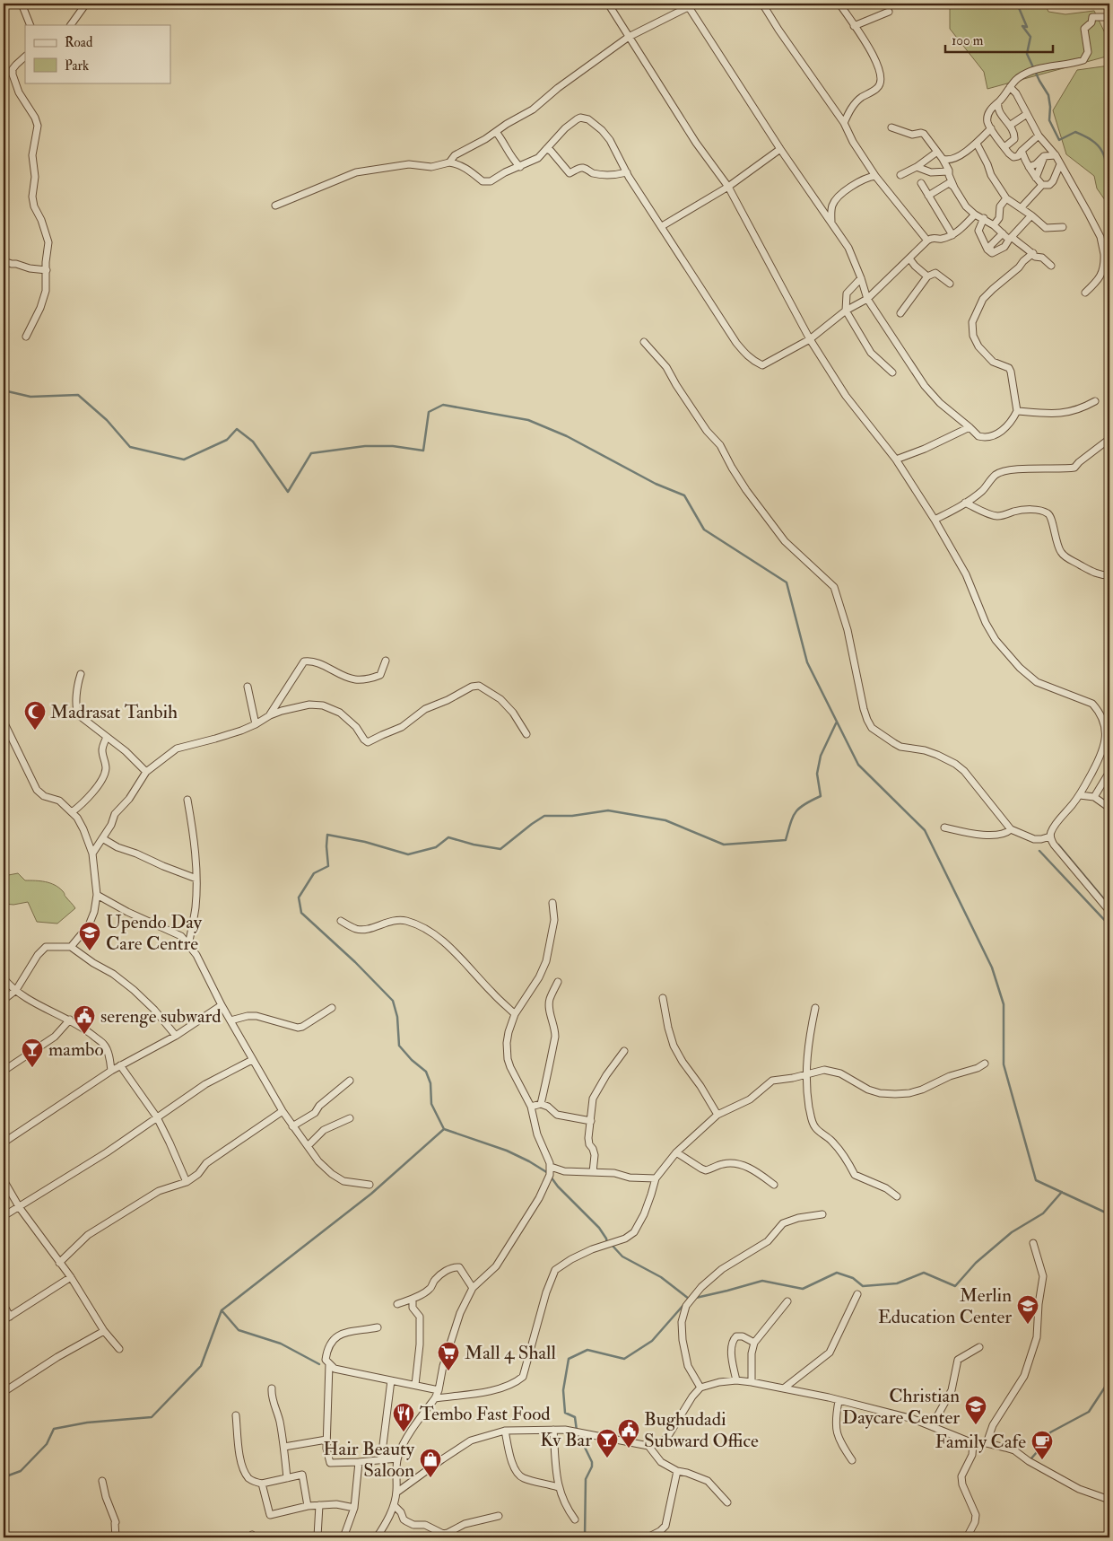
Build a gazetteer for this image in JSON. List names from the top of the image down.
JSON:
{
  "places": {
    "mosque": ["Madrasat Tanbih"],
    "school or university": ["Upendo Day Care Centre", "Merlin Education Center", "Christian Daycare Center"],
    "public building": ["serenge subward", "Bughudadi Subward Office"],
    "bar": ["mambo", "Kv Bar"],
    "supermarket": ["Mall 4 Shall"],
    "restaurant": ["Tembo Fast Food"],
    "cafe": ["Family Cafe"],
    "shop": ["Hair Beauty Saloon"]
  },
  "legend": ["Road", "Park"],
  "scale_bar": "100 m"
}
